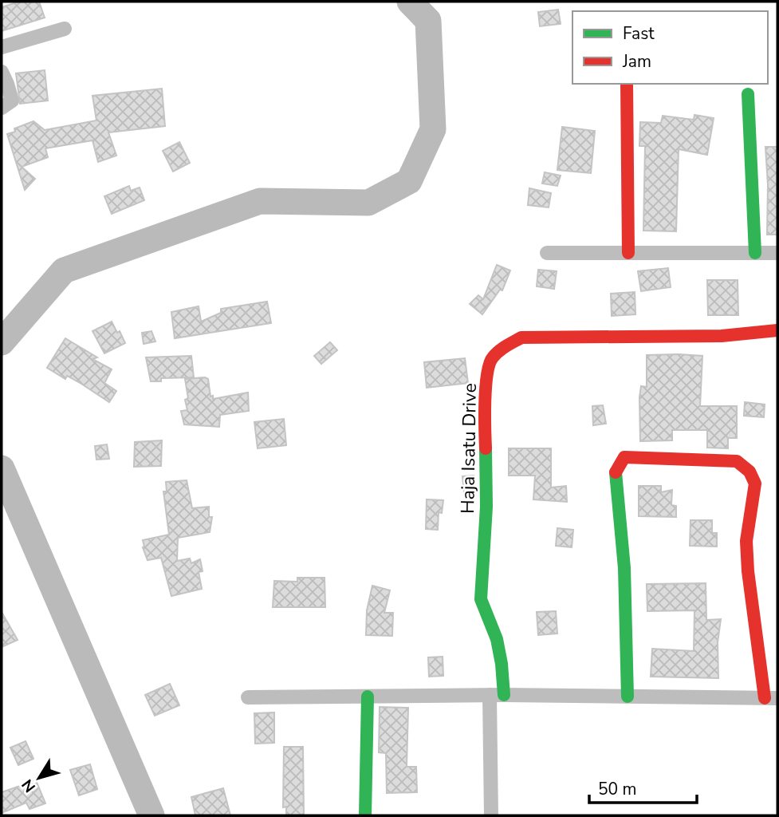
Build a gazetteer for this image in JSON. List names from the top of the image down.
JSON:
{
  "streets": {
    "street": ["Haja Isatu Drive"]
  },
  "legend": ["Fast", "Jam"],
  "scale_bar": "50 m",
  "north": "bottom left"
}
